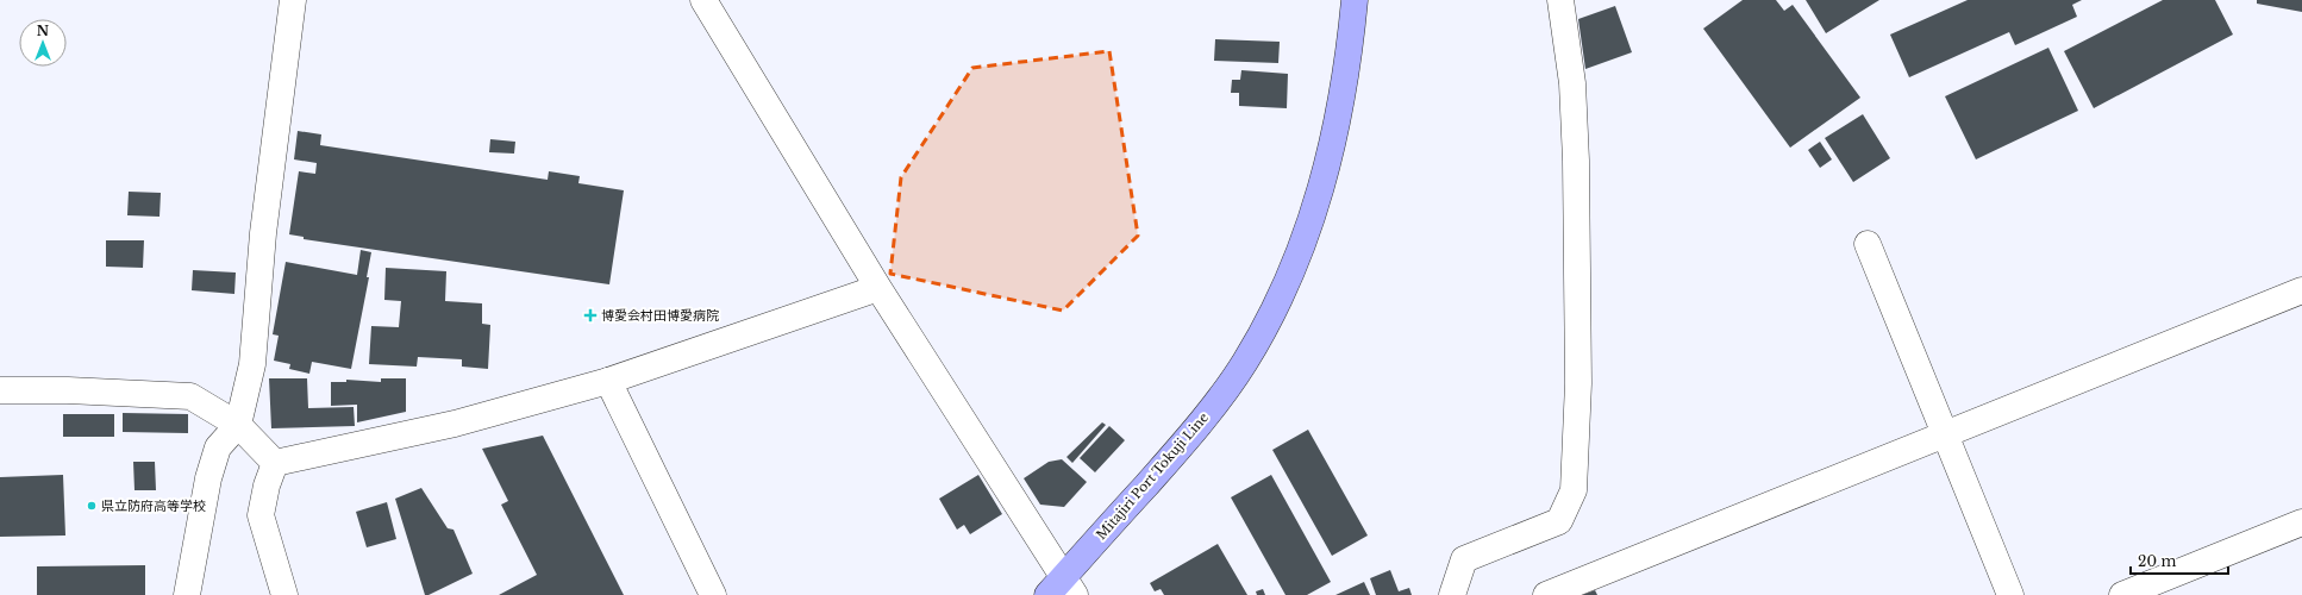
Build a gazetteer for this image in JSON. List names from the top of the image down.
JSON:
{
  "streets": {
    "main road": ["Mitajiri Port Tokuji Line"]
  },
  "places": {
    "health": ["博愛会村田博愛病院"],
    "other": ["県立防府高等学校"]
  },
  "scale_bar": "20 m",
  "north": "top"
}
